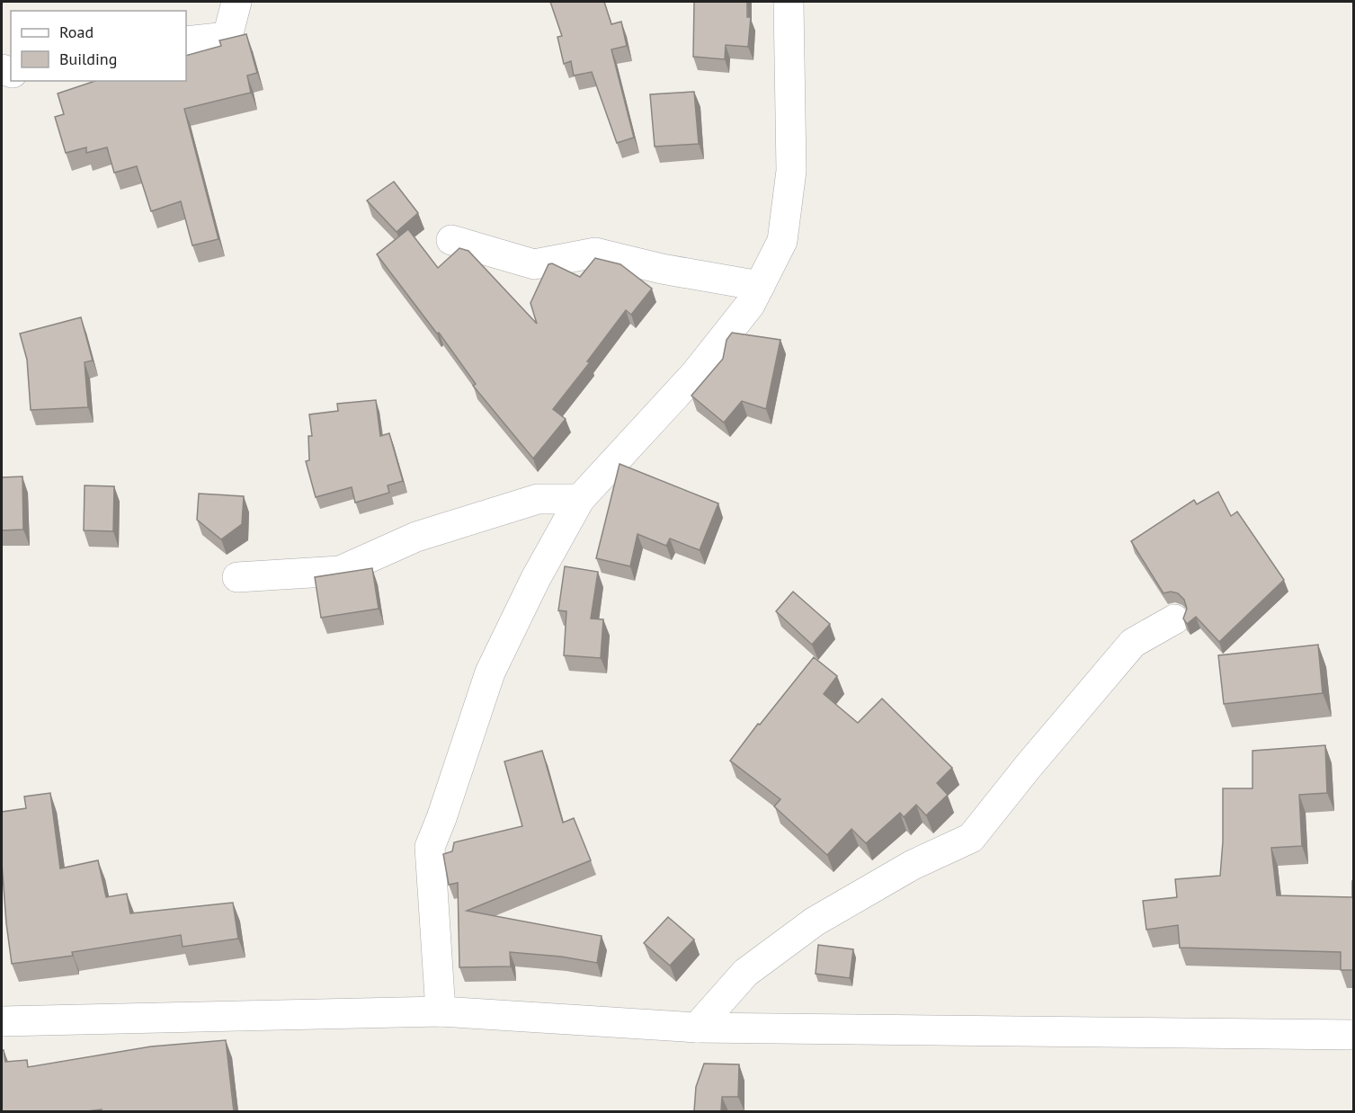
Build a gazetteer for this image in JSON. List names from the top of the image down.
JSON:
{
  "legend": ["Road", "Building"]
}
